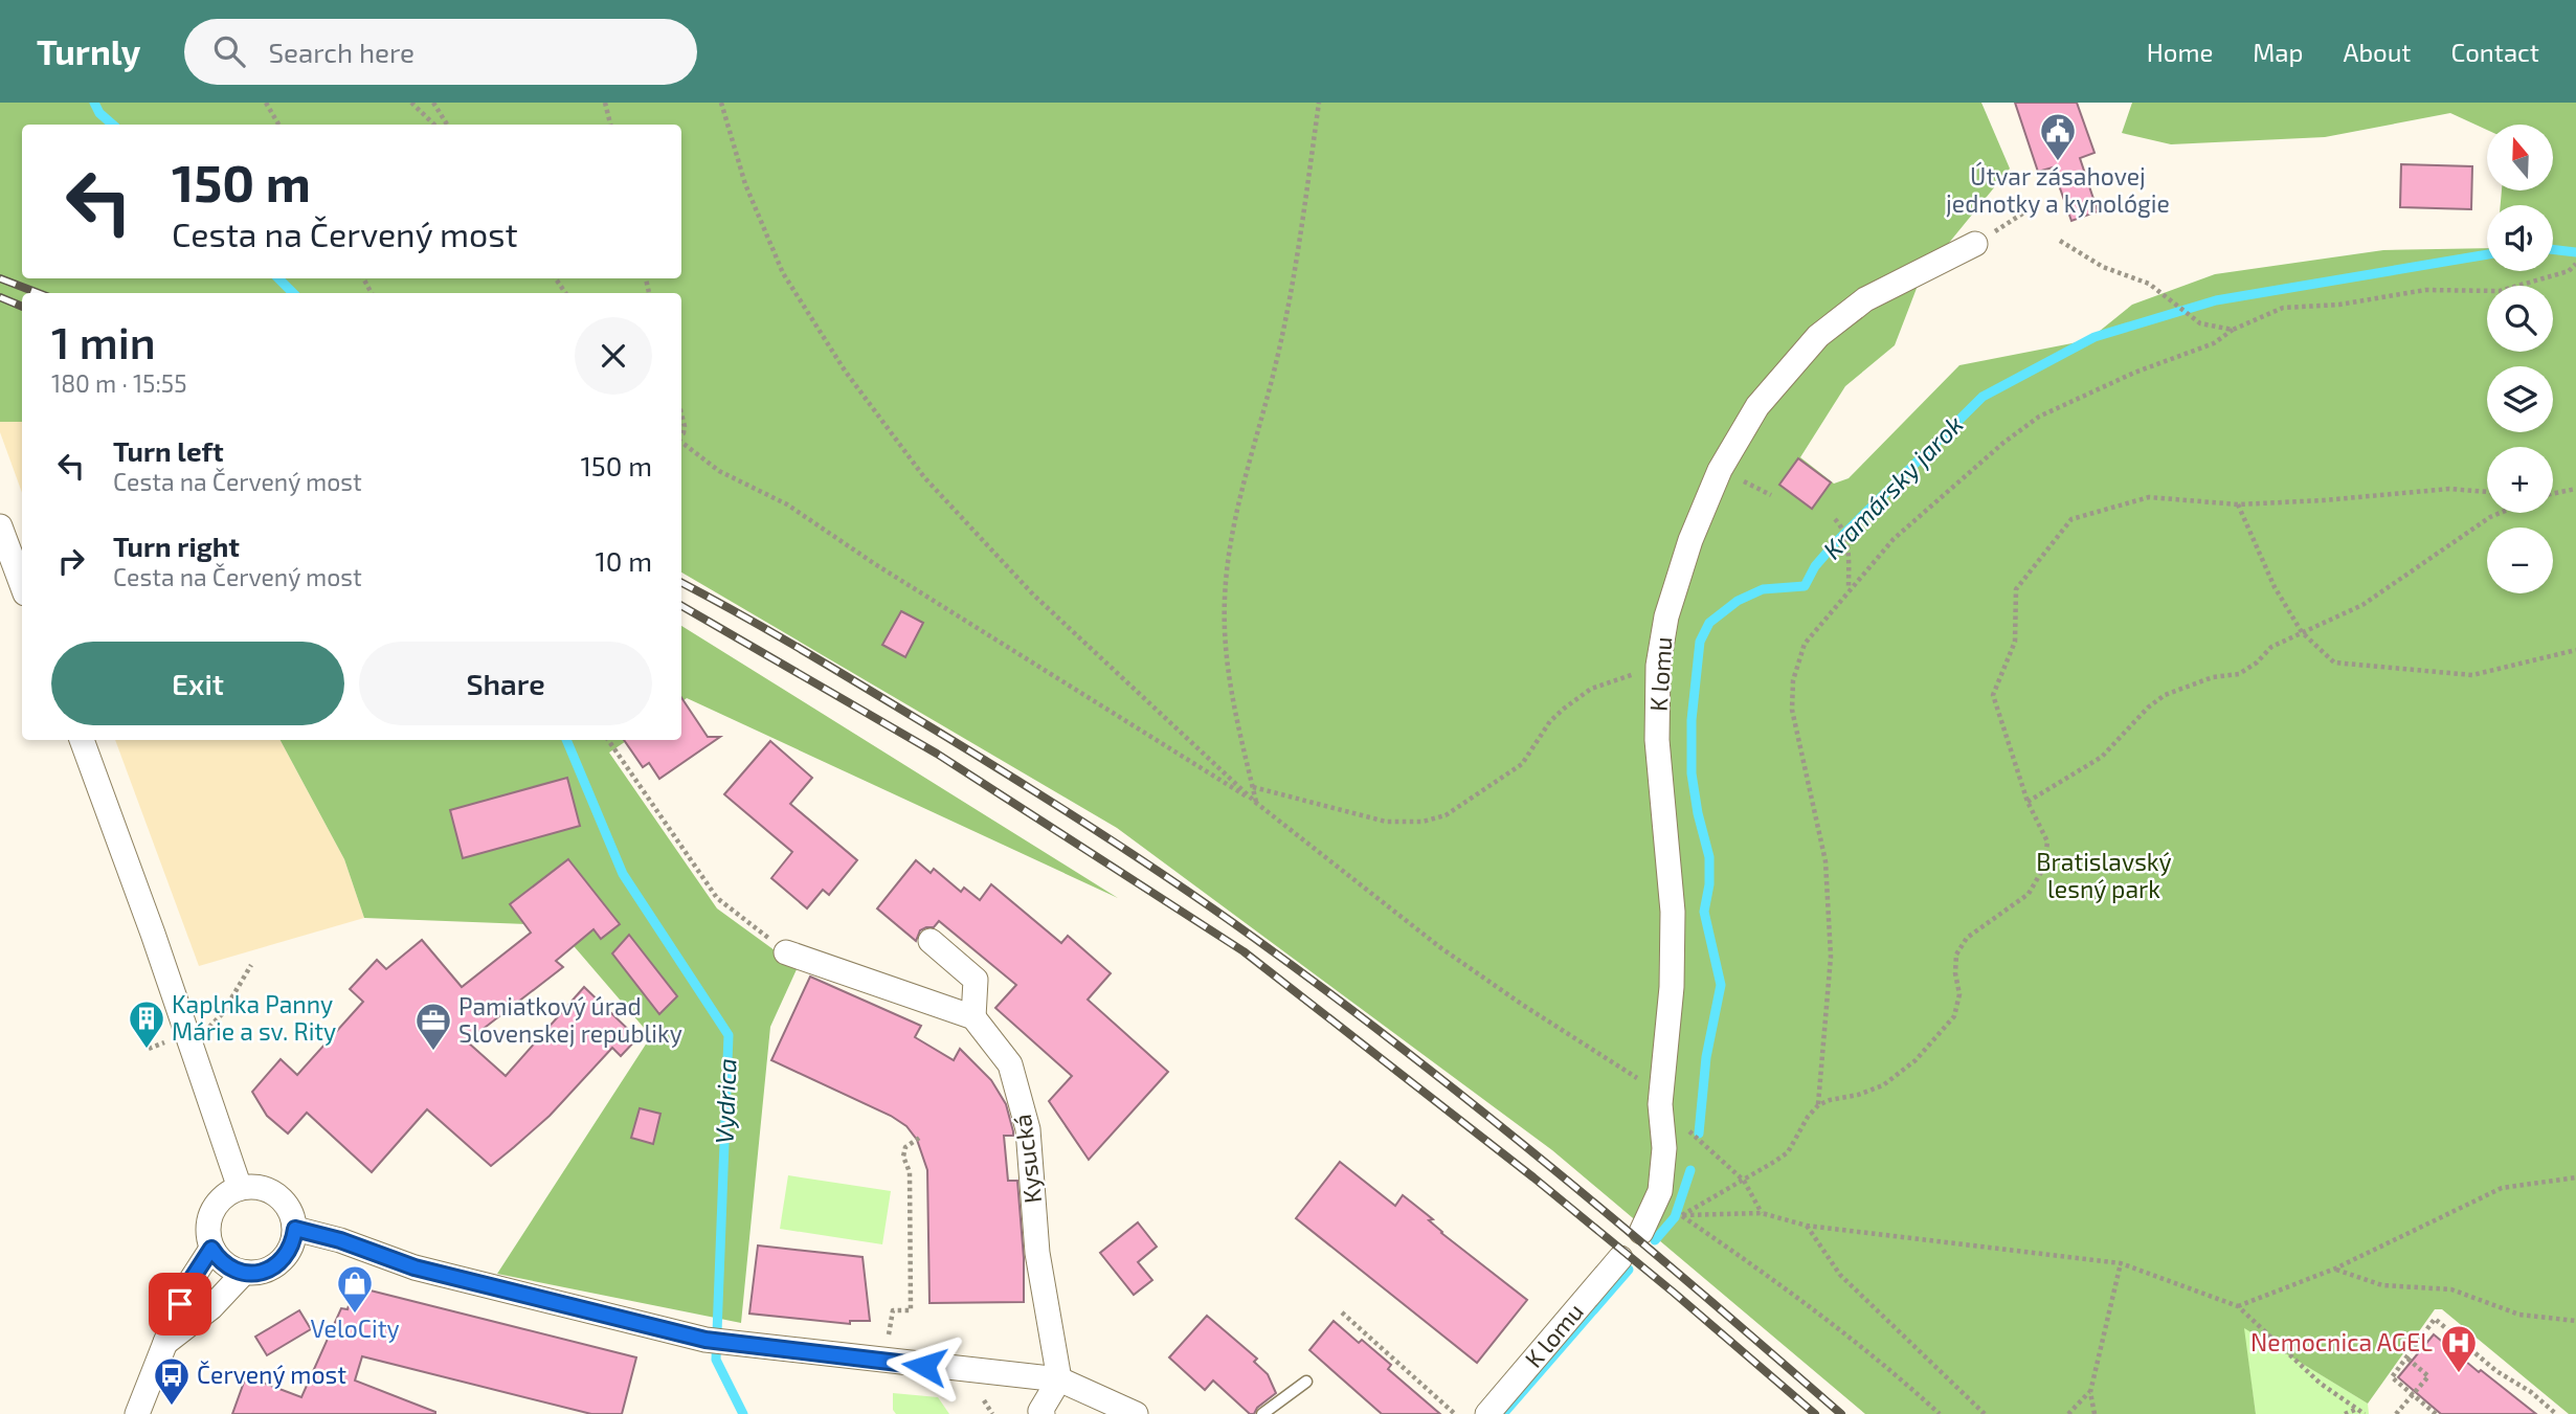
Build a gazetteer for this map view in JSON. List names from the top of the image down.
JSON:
{
  "streets": {
    "street": ["K lomu", "Kysucká"]
  },
  "water": ["Kramársky jarok", "Vydrica"],
  "parks": ["Bratislavský lesný park"],
  "places": {
    "public building": ["Útvar zásahovej jednotky a kynológie"],
    "building": ["Kaplnka Panny Márie a sv. Rity"],
    "office": ["Pamiatkový úrad Slovenskej republiky"],
    "shop": ["VeloCity"],
    "hospital": ["Nemocnica AGEL"],
    "bus stop": ["Červený most"]
  },
  "north": "top",
  "page": {
    "header": "Turnly",
    "search": "Search here",
    "nav": [
      "Home",
      "Map",
      "About",
      "Contact"
    ],
    "map_buttons": ["+", "−"],
    "turn": ["150 m", "Cesta na Červený most"],
    "heading": ["1 min", "180 m · 15:55"],
    "list": [
      {
        "name": "Turn left",
        "note": "Cesta na Červený most",
        "value": "150 m"
      },
      {
        "name": "Turn right",
        "note": "Cesta na Červený most",
        "value": "10 m"
      }
    ],
    "buttons": ["Exit", "Share"]
  }
}
